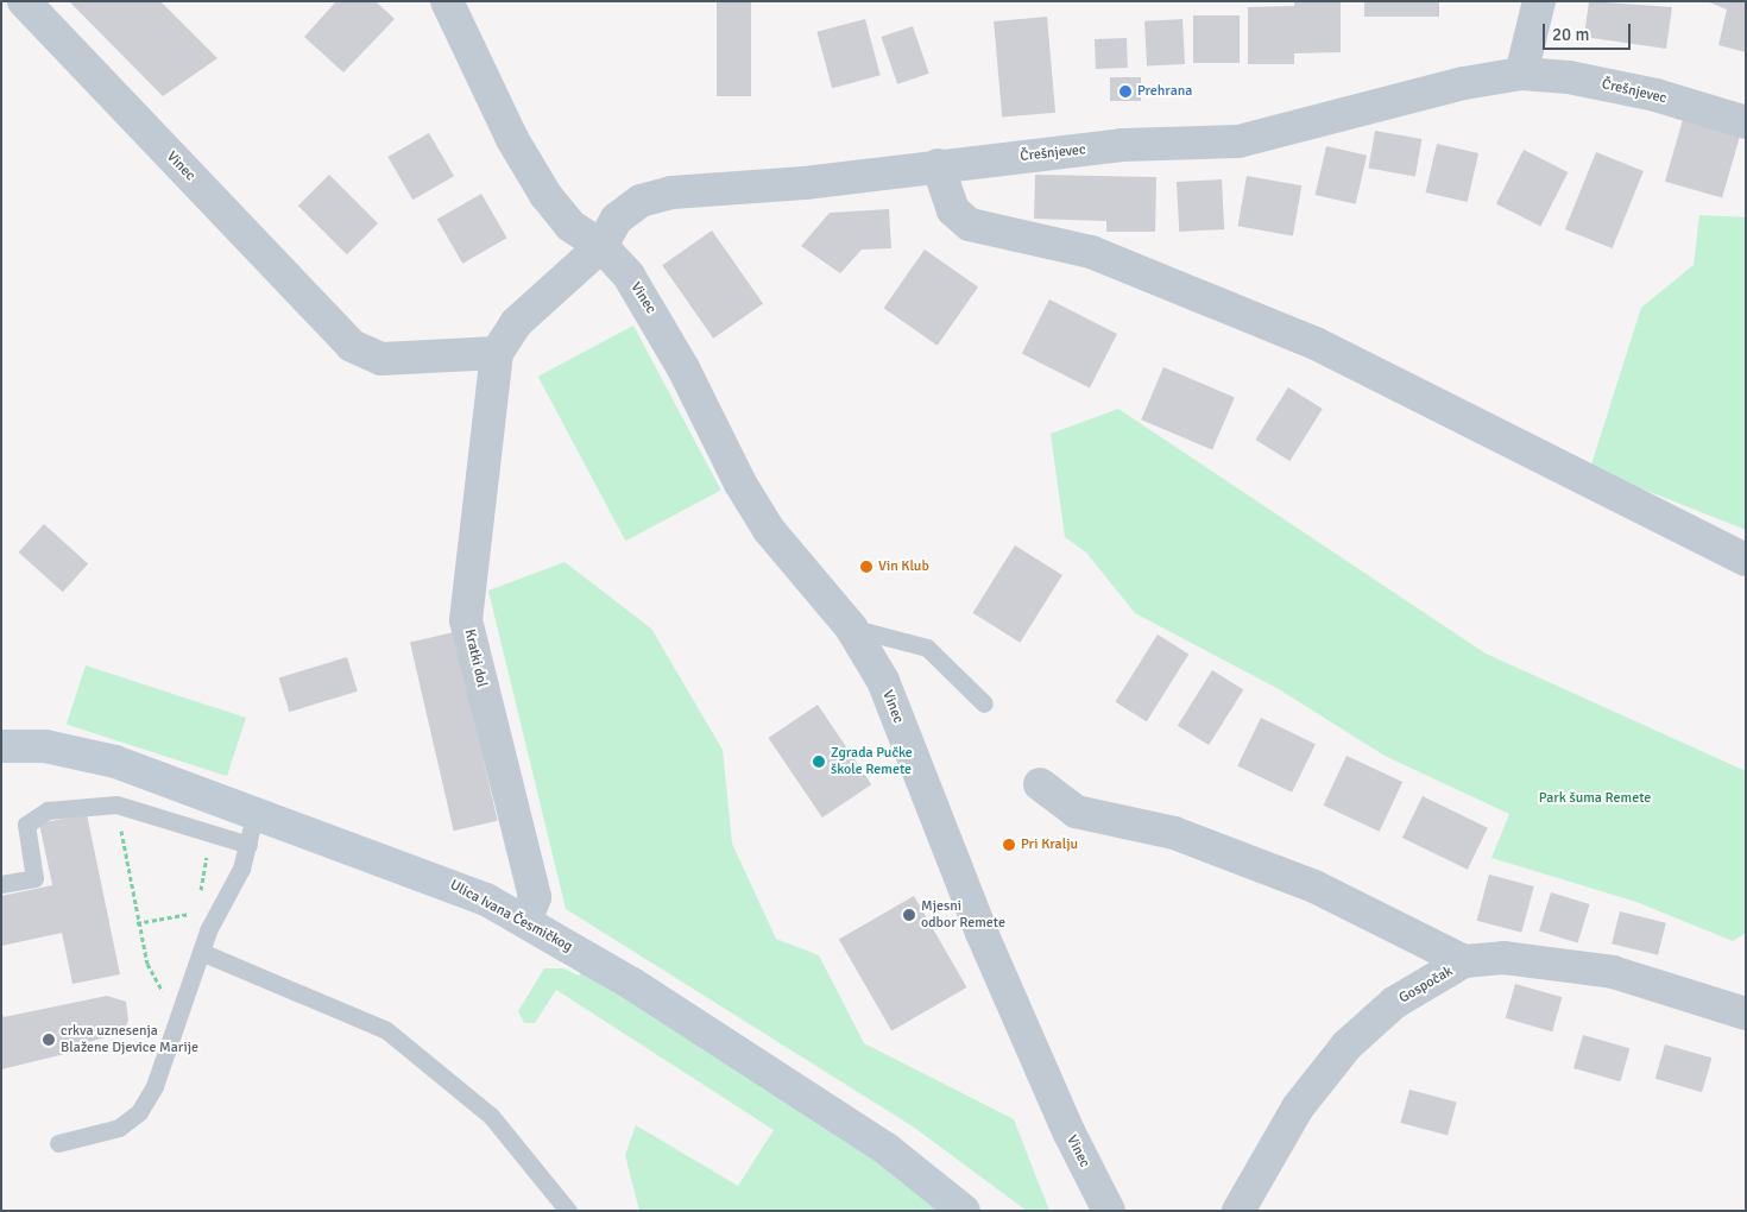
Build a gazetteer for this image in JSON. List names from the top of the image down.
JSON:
{
  "streets": {
    "main road": ["Ulica Ivana Česmičkog"],
    "street": [
      "Črešnjevec",
      "Vinec",
      "Kratki dol",
      "Gospočak"
    ]
  },
  "crossings": [
    ["Črešnjevec", "Vinec"],
    ["Vinec", "Kratki dol"],
    ["Kratki dol", "Ulica Ivana Česmičkog"]
  ],
  "parks": ["Park šuma Remete"],
  "places": [
    "Prehrana",
    "Vin Klub",
    "Zgrada Pučke škole Remete",
    "Pri Kralju",
    "Mjesni odbor Remete",
    "crkva uznesenja Blažene Djevice Marije"
  ],
  "scale_bar": "20 m"
}
